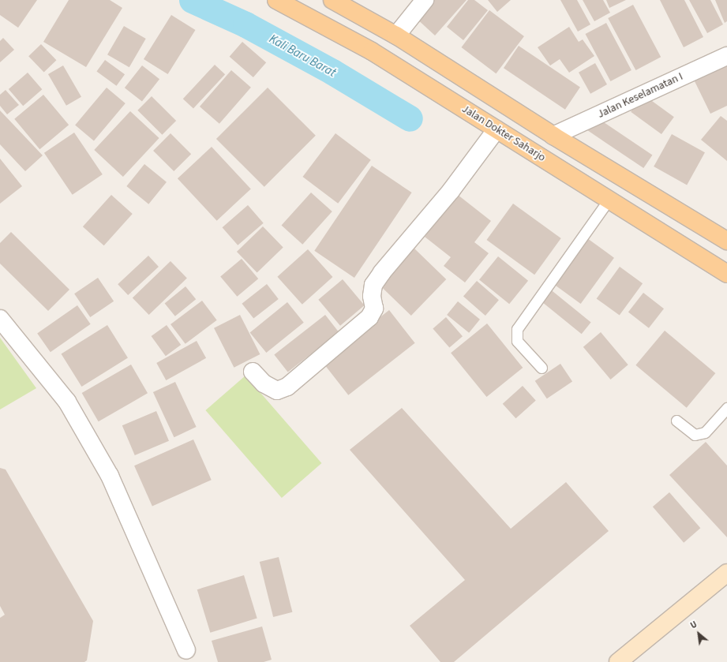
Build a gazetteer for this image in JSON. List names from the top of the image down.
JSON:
{
  "streets": {
    "main road": ["Jalan Dokter Saharjo"],
    "street": ["Jalan Keselamatan I"]
  },
  "water": ["Kali Baru Barat"],
  "north": "top left"
}
